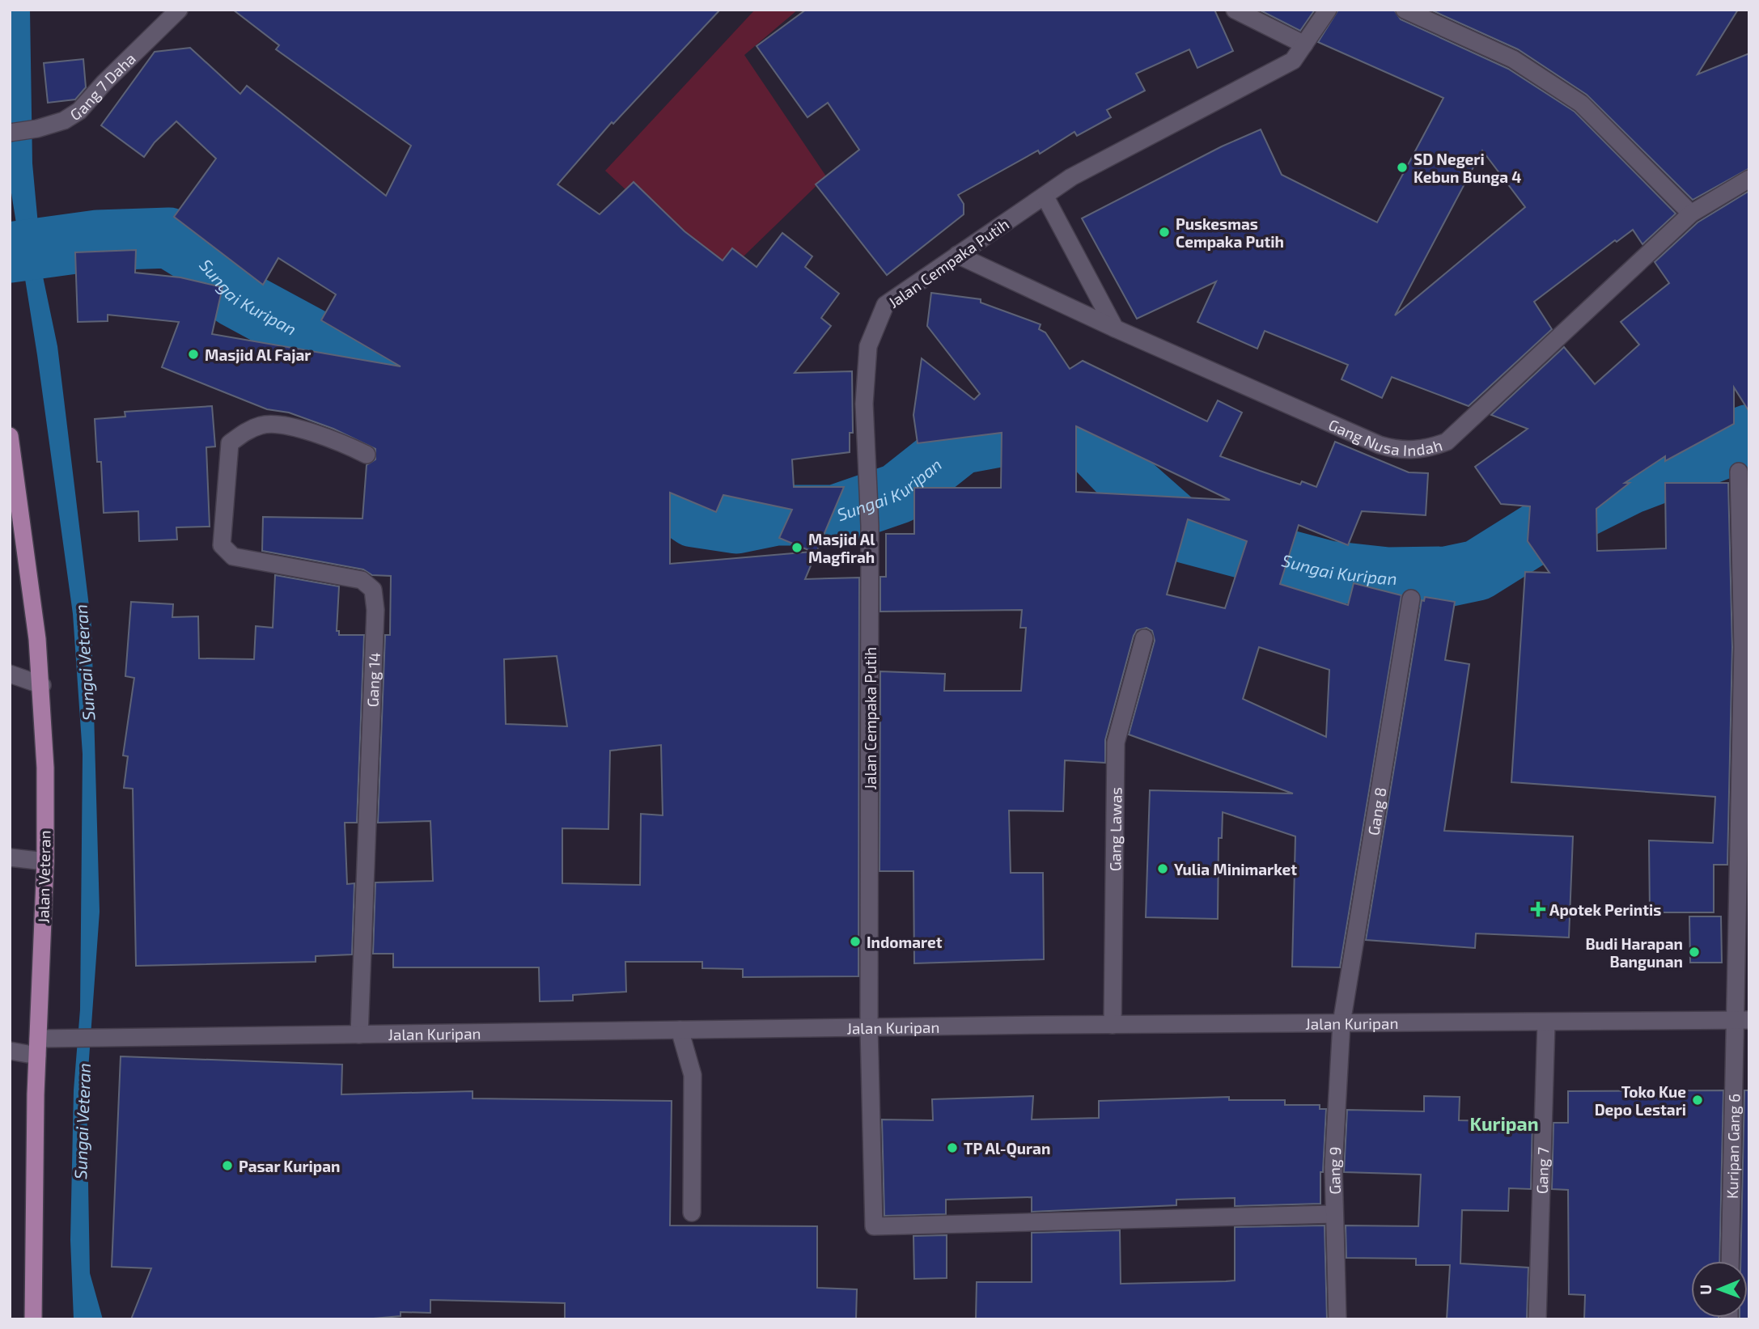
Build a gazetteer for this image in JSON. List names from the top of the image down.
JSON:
{
  "streets": {
    "main road": ["Jalan Veteran"],
    "street": [
      "Gang 7 Daha",
      "Jalan Cempaka Putih",
      "Gang Nusa Indah",
      "Gang 14",
      "Gang 8",
      "Gang Lawas",
      "Jalan Kuripan",
      "Kuripan Gang 6",
      "Gang 7",
      "Gang 9"
    ]
  },
  "crossings": [
    ["Jalan Cempaka Putih", "Gang Nusa Indah"],
    ["Jalan Cempaka Putih", "Jalan Kuripan"],
    ["Jalan Cempaka Putih", "Gang 9"],
    ["Gang 14", "Jalan Kuripan"],
    ["Gang 8", "Jalan Kuripan"],
    ["Gang 8", "Gang 9"],
    ["Gang Lawas", "Jalan Kuripan"],
    ["Jalan Veteran", "Jalan Kuripan"],
    ["Jalan Kuripan", "Kuripan Gang 6"],
    ["Jalan Kuripan", "Gang 7"],
    ["Jalan Kuripan", "Gang 9"]
  ],
  "districts": ["Kuripan"],
  "water": ["Sungai Kuripan", "Sungai Veteran"],
  "places": {
    "other": [
      "SD Negeri Kebun Bunga 4",
      "Puskesmas Cempaka Putih",
      "Masjid Al Fajar",
      "Masjid Al Magfirah",
      "Yulia Minimarket",
      "Indomaret",
      "Budi Harapan Bangunan",
      "Toko Kue Depo Lestari",
      "TP Al-Quran",
      "Pasar Kuripan"
    ],
    "health": ["Apotek Perintis"]
  },
  "north": "left"
}
